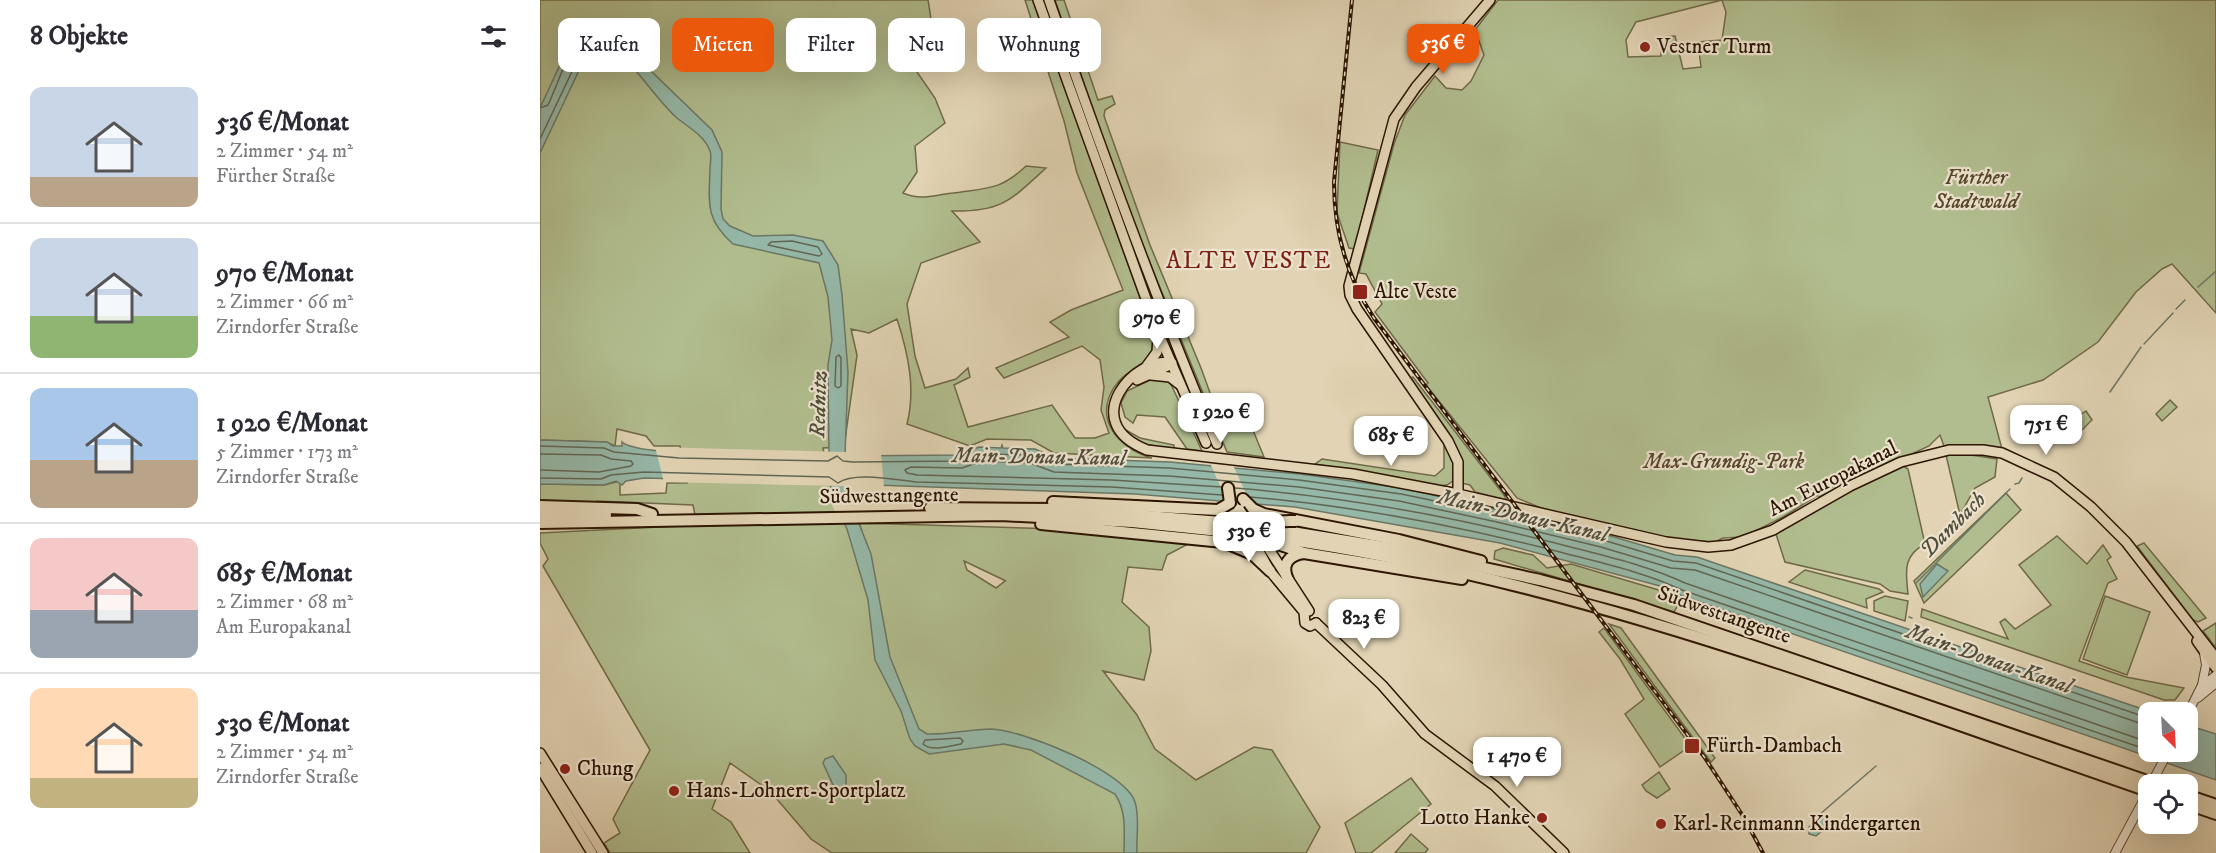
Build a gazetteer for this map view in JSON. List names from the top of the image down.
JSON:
{
  "streets": {
    "highway": ["Südwesttangente"],
    "main road": ["Am Europakanal"]
  },
  "districts": ["ALTE VESTE"],
  "water": ["Rednitz", "Main-Donau-Kanal", "Dambach"],
  "parks": ["Fürther Stadtwald", "Max-Grundig-Park"],
  "places": {
    "other": [
      "Vestner Turm",
      "Chung",
      "Hans-Lohnert-Sportplatz",
      "Lotto Hanke",
      "Karl-Reinmann Kindergarten"
    ],
    "transit": ["Alte Veste", "Fürth-Dambach"]
  },
  "north": "bottom right",
  "page": {
    "heading": "8 Objekte",
    "chip": [
      "Kaufen",
      "Mieten",
      "Filter",
      "Neu",
      "Wohnung"
    ],
    "price": [
      "536 €",
      "970 €",
      "1 920 €",
      "751 €",
      "685 €",
      "530 €",
      "823 €",
      "1 470 €"
    ],
    "list": [
      {
        "name": "536 €/Monat",
        "note": "2 Zimmer · 54 m² · Fürther Straße"
      },
      {
        "name": "970 €/Monat",
        "note": "2 Zimmer · 66 m² · Zirndorfer Straße"
      },
      {
        "name": "1 920 €/Monat",
        "note": "5 Zimmer · 173 m² · Zirndorfer Straße"
      },
      {
        "name": "685 €/Monat",
        "note": "2 Zimmer · 68 m² · Am Europakanal"
      },
      {
        "name": "530 €/Monat",
        "note": "2 Zimmer · 54 m² · Zirndorfer Straße"
      }
    ]
  }
}
